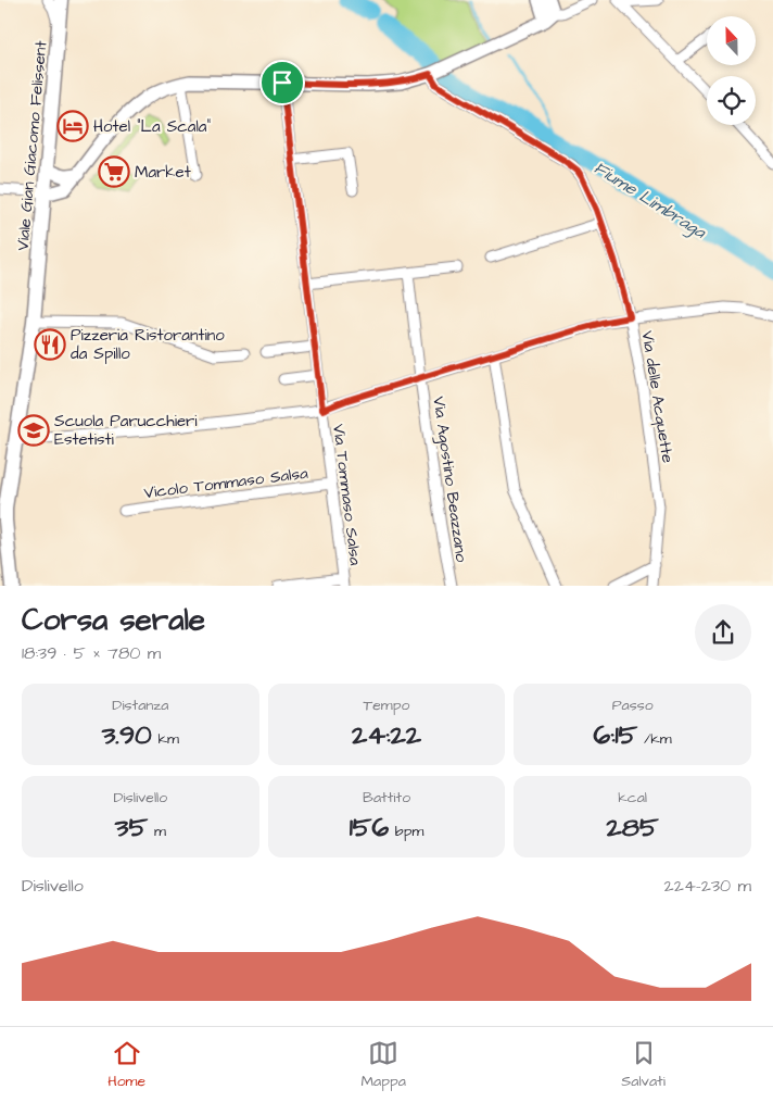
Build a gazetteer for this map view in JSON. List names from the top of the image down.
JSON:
{
  "streets": {
    "main road": ["Viale Gian Giacomo Felissent"],
    "street": [
      "Via delle Acquette",
      "Via Agostino Beazzano",
      "Vicolo Tommaso Salsa",
      "Via Tommaso Salsa"
    ]
  },
  "crossings": [
    ["Vicolo Tommaso Salsa", "Via Tommaso Salsa"]
  ],
  "water": ["Fiume Limbraga"],
  "places": {
    "hotel": ["Hotel \"La Scala\""],
    "supermarket": ["Market"],
    "restaurant": ["Pizzeria Ristorantino da Spillo"],
    "school or university": ["Scuola Parucchieri Estetisti"]
  },
  "north": "top",
  "page": {
    "heading": ["Corsa serale", "18:39 · 5 × 780 m"],
    "stats": [
      ["Distanza", "3.90 km"],
      ["Tempo", "24:22"],
      ["Passo", "6:15 /km"],
      ["Dislivello", "35 m"],
      ["Battito", "156 bpm"],
      ["kcal", "285"]
    ],
    "chart": ["Dislivello", "224–230 m"],
    "tabs": ["Home", "Mappa", "Salvati"]
  }
}
